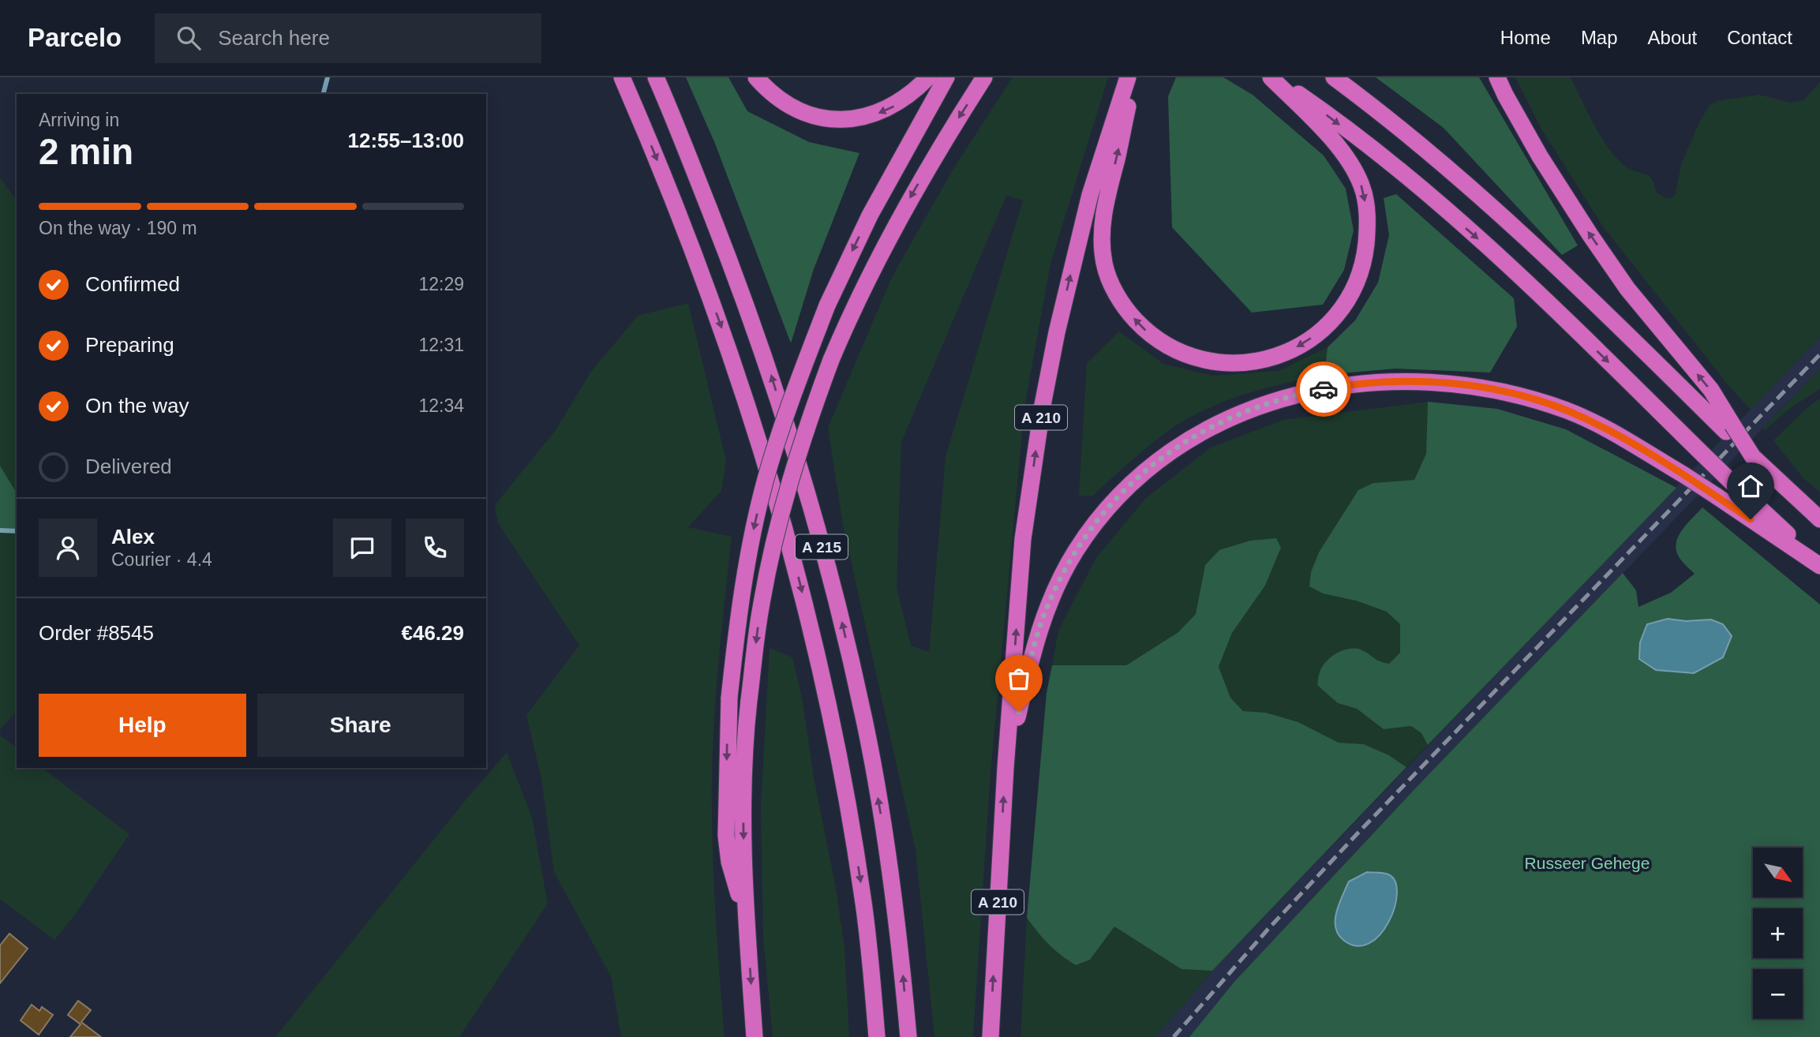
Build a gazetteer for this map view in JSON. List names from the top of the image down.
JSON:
{
  "streets": {
    "highway": ["A 210", "A 215"]
  },
  "parks": ["Russeer Gehege"],
  "north": "bottom right",
  "page": {
    "header": "Parcelo",
    "search": "Search here",
    "nav": [
      "Home",
      "Map",
      "About",
      "Contact"
    ],
    "heading": ["2 min", "Arriving in", "12:55–13:00"],
    "panel": [
      "Alex",
      "Courier · 4.4",
      "Order #8545",
      "€46.29"
    ],
    "bar": "On the way · 190 m",
    "list": [
      ["Confirmed", "12:29"],
      ["Preparing", "12:31"],
      ["On the way", "12:34"],
      "Delivered"
    ],
    "buttons": ["Help", "Share"],
    "map_buttons": ["+", "−"]
  }
}
